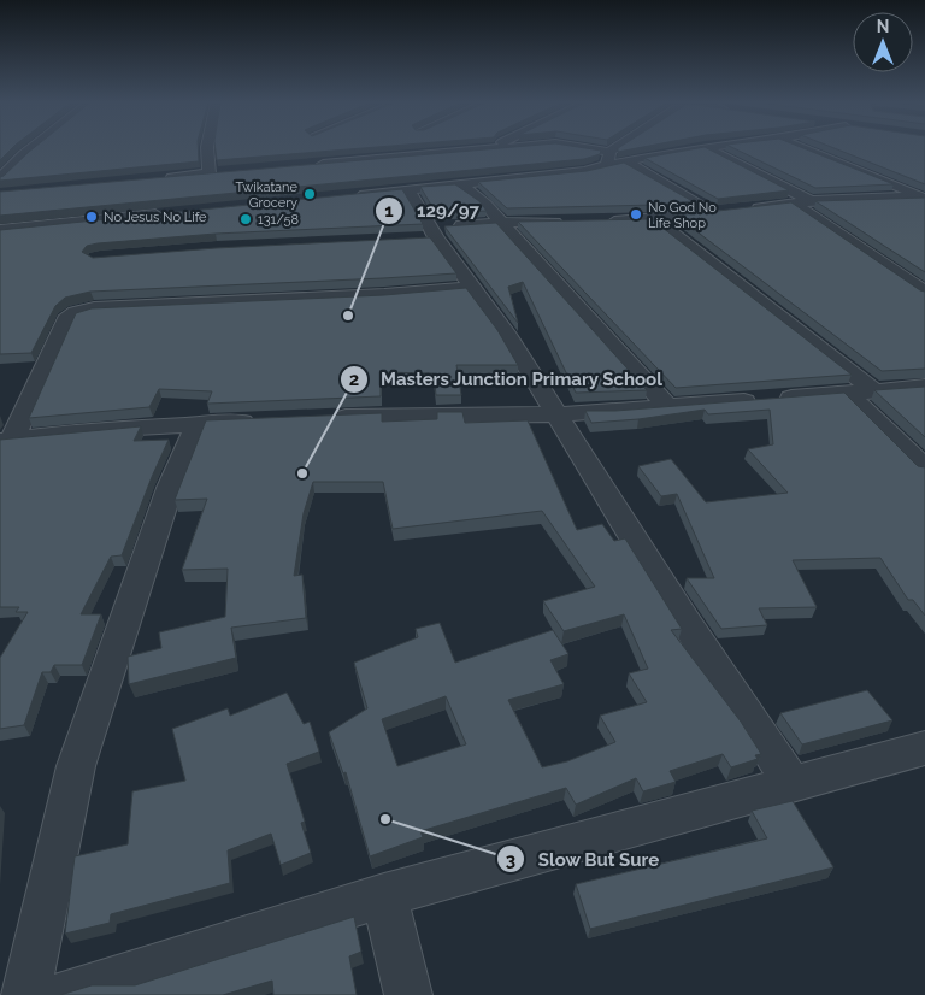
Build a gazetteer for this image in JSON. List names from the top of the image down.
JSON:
{
  "places": [
    "Twikatane Grocery",
    "No God No Life Shop",
    "No Jesus No Life",
    "131/58",
    "129/97",
    "Masters Junction Primary School",
    "Slow But Sure"
  ],
  "north": "top"
}
